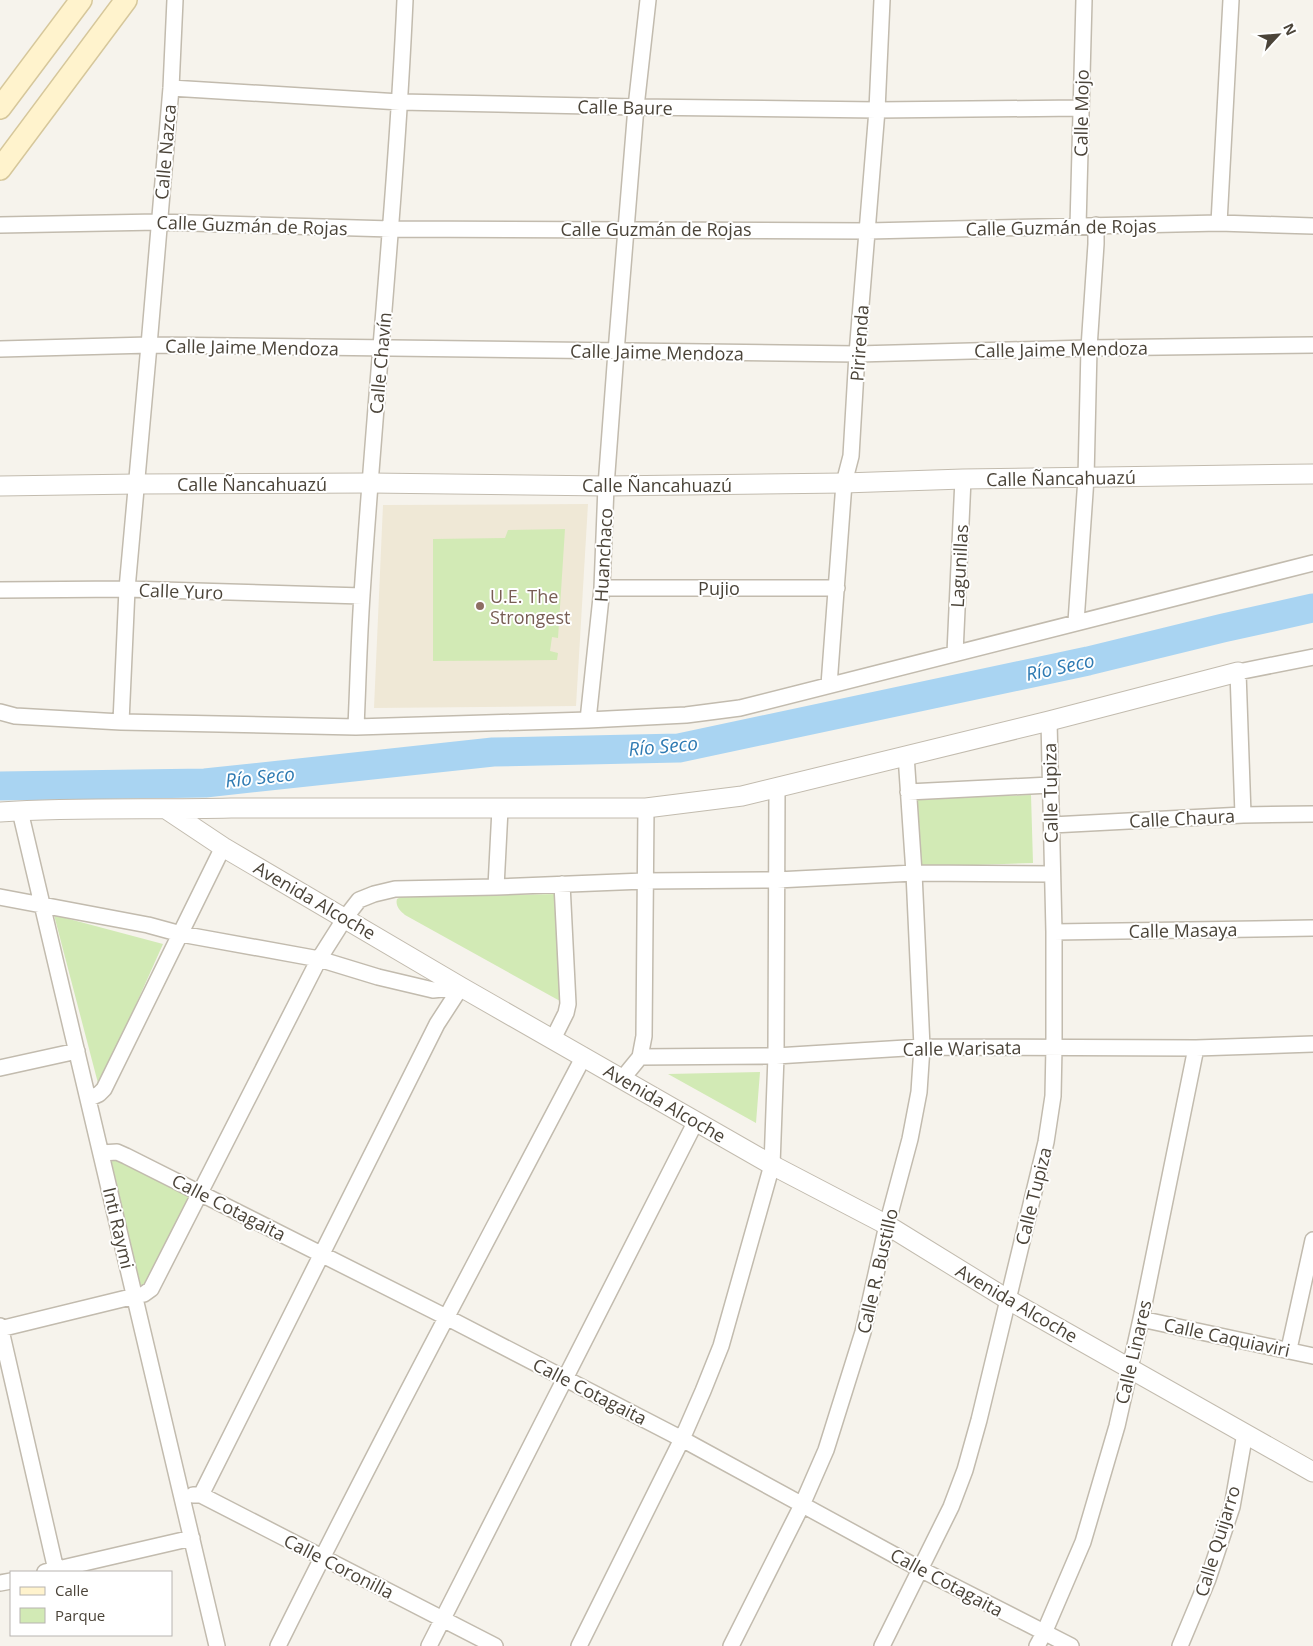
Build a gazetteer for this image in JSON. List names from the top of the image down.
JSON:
{
  "streets": {
    "street": [
      "Calle Baure",
      "Calle Mojo",
      "Calle Nazca",
      "Calle Guzmán de Rojas",
      "Pirirenda",
      "Calle Jaime Mendoza",
      "Calle Chavín",
      "Calle Ñancahuazú",
      "Huanchaco",
      "Lagunillas",
      "Pujio",
      "Calle Yuro",
      "Calle Tupiza",
      "Calle Chaura",
      "Avenida Alcoche",
      "Calle Masaya",
      "Calle Warisata",
      "Calle Cotagaita",
      "Inti Raymi",
      "Calle R. Bustillo",
      "Calle Caquiaviri",
      "Calle Linares",
      "Calle Quijarro",
      "Calle Coronilla"
    ]
  },
  "crossings": [
    ["Calle Baure", "Calle Mojo"],
    ["Calle Baure", "Calle Nazca"],
    ["Calle Baure", "Pirirenda"],
    ["Calle Baure", "Calle Chavín"],
    ["Calle Baure", "Huanchaco"],
    ["Calle Mojo", "Calle Guzmán de Rojas"],
    ["Calle Nazca", "Calle Guzmán de Rojas"],
    ["Calle Nazca", "Calle Jaime Mendoza"],
    ["Calle Nazca", "Calle Ñancahuazú"],
    ["Calle Nazca", "Calle Yuro"],
    ["Calle Guzmán de Rojas", "Pirirenda"],
    ["Calle Guzmán de Rojas", "Calle Chavín"],
    ["Calle Guzmán de Rojas", "Huanchaco"],
    ["Pirirenda", "Calle Jaime Mendoza"],
    ["Pirirenda", "Calle Ñancahuazú"],
    ["Pirirenda", "Pujio"],
    ["Calle Jaime Mendoza", "Calle Chavín"],
    ["Calle Jaime Mendoza", "Huanchaco"],
    ["Calle Chavín", "Calle Ñancahuazú"],
    ["Calle Chavín", "Calle Yuro"],
    ["Calle Ñancahuazú", "Huanchaco"],
    ["Calle Ñancahuazú", "Lagunillas"],
    ["Huanchaco", "Pujio"],
    ["Calle Tupiza", "Calle Chaura"],
    ["Calle Tupiza", "Avenida Alcoche"],
    ["Calle Tupiza", "Calle Masaya"],
    ["Calle Tupiza", "Calle Warisata"],
    ["Calle Tupiza", "Calle Cotagaita"],
    ["Avenida Alcoche", "Calle R. Bustillo"],
    ["Avenida Alcoche", "Calle Linares"],
    ["Avenida Alcoche", "Calle Quijarro"],
    ["Calle Warisata", "Calle R. Bustillo"],
    ["Calle Warisata", "Calle Linares"],
    ["Calle Cotagaita", "Inti Raymi"],
    ["Calle Cotagaita", "Calle R. Bustillo"],
    ["Calle Cotagaita", "Calle Linares"],
    ["Inti Raymi", "Calle Coronilla"],
    ["Calle Caquiaviri", "Calle Linares"]
  ],
  "water": ["Río Seco"],
  "places": ["U.E. The Strongest"],
  "legend": ["Calle", "Parque"],
  "north": "top right"
}
